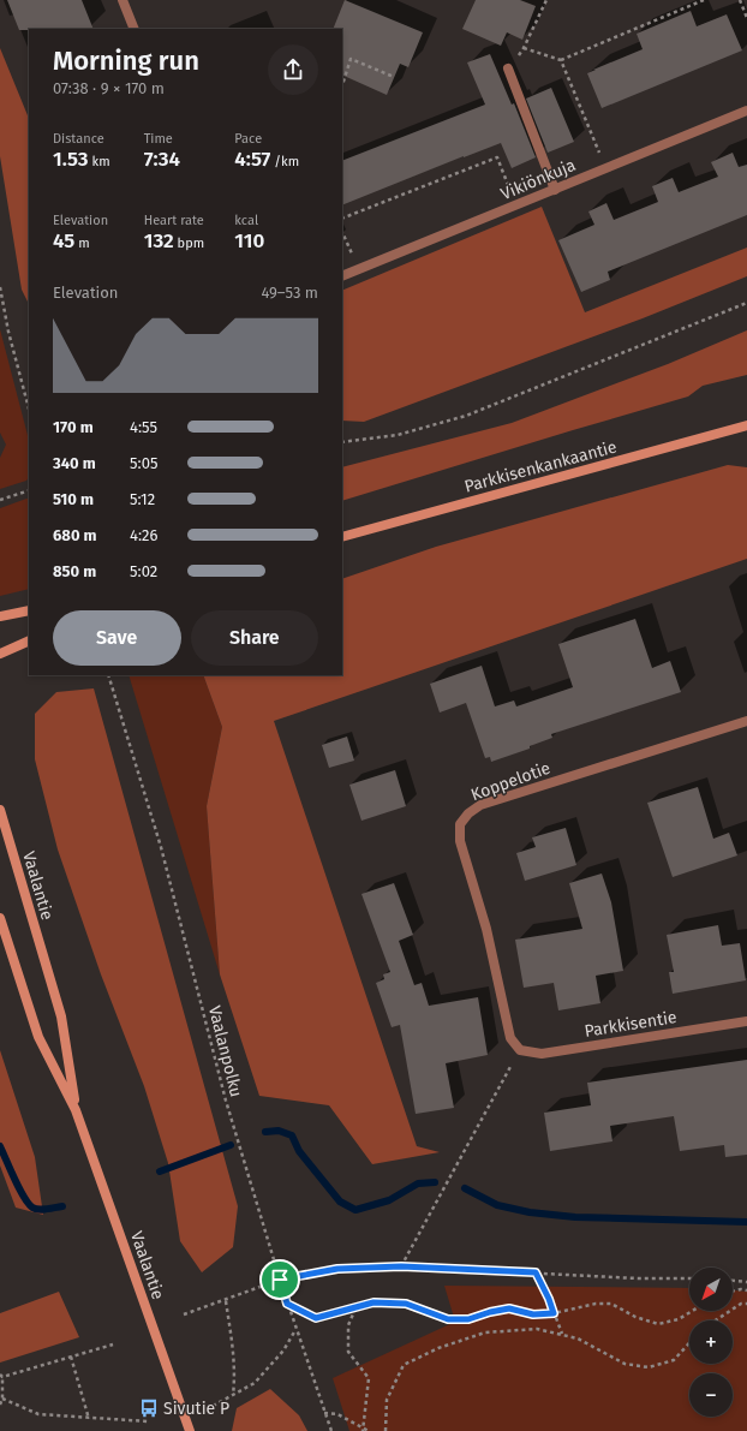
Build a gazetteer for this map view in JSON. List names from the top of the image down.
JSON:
{
  "streets": {
    "street": [
      "Vikiönkuja",
      "Parkkisenkankaantie",
      "Koppelotie",
      "Vaalantie",
      "Parkkisentie"
    ],
    "path": ["Vaalanpolku"]
  },
  "crossings": [
    ["Koppelotie", "Parkkisentie"]
  ],
  "places": {
    "bus stop": ["Sivutie P"]
  },
  "north": "bottom left",
  "page": {
    "heading": ["Morning run", "07:38 · 9 × 170 m"],
    "stats": [
      ["Distance", "1.53 km"],
      ["Time", "7:34"],
      ["Pace", "4:57 /km"],
      ["Elevation", "45 m"],
      ["Heart rate", "132 bpm"],
      ["kcal", "110"]
    ],
    "chart": ["Elevation", "49–53 m"],
    "list": [
      {
        "name": "170 m",
        "note": "4:55"
      },
      {
        "name": "340 m",
        "note": "5:05"
      },
      {
        "name": "510 m",
        "note": "5:12"
      },
      {
        "name": "680 m",
        "note": "4:26"
      },
      {
        "name": "850 m",
        "note": "5:02"
      }
    ],
    "buttons": ["Save", "Share"],
    "map_buttons": ["+", "−"]
  }
}
